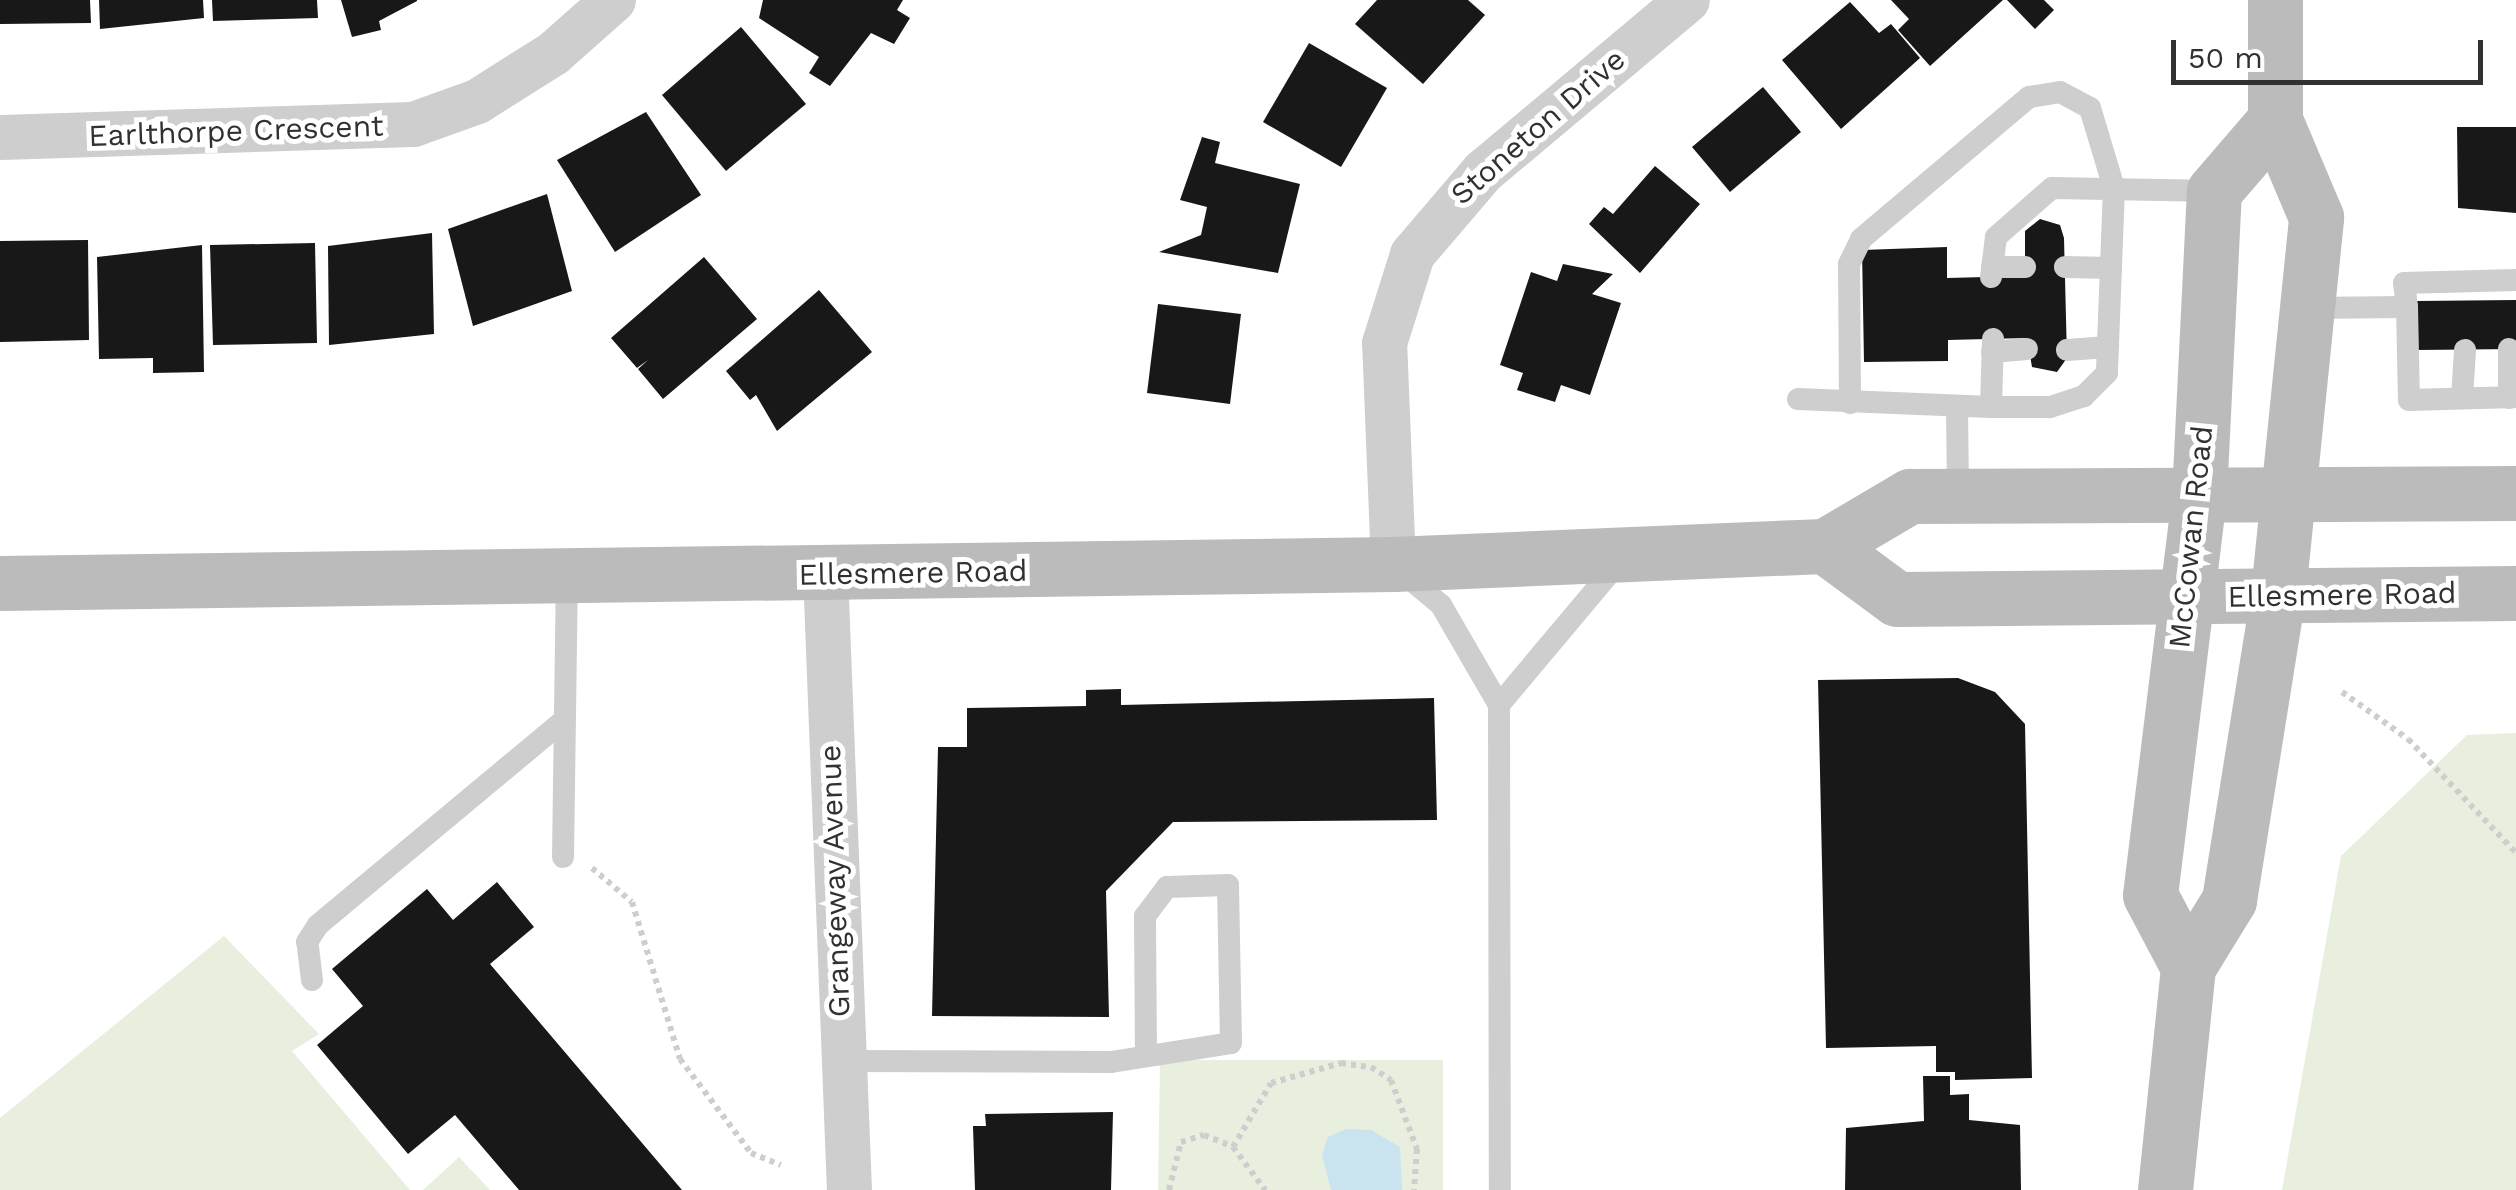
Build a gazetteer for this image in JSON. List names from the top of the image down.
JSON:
{
  "streets": {
    "main road": ["McCowan Road", "Ellesmere Road"],
    "street": ["Stoneton Drive", "Earlthorpe Crescent", "Grangeway Avenue"]
  },
  "crossings": [
    ["Stoneton Drive", "Ellesmere Road"],
    ["McCowan Road", "Ellesmere Road"],
    ["Ellesmere Road", "Grangeway Avenue"]
  ],
  "scale_bar": "50 m"
}
